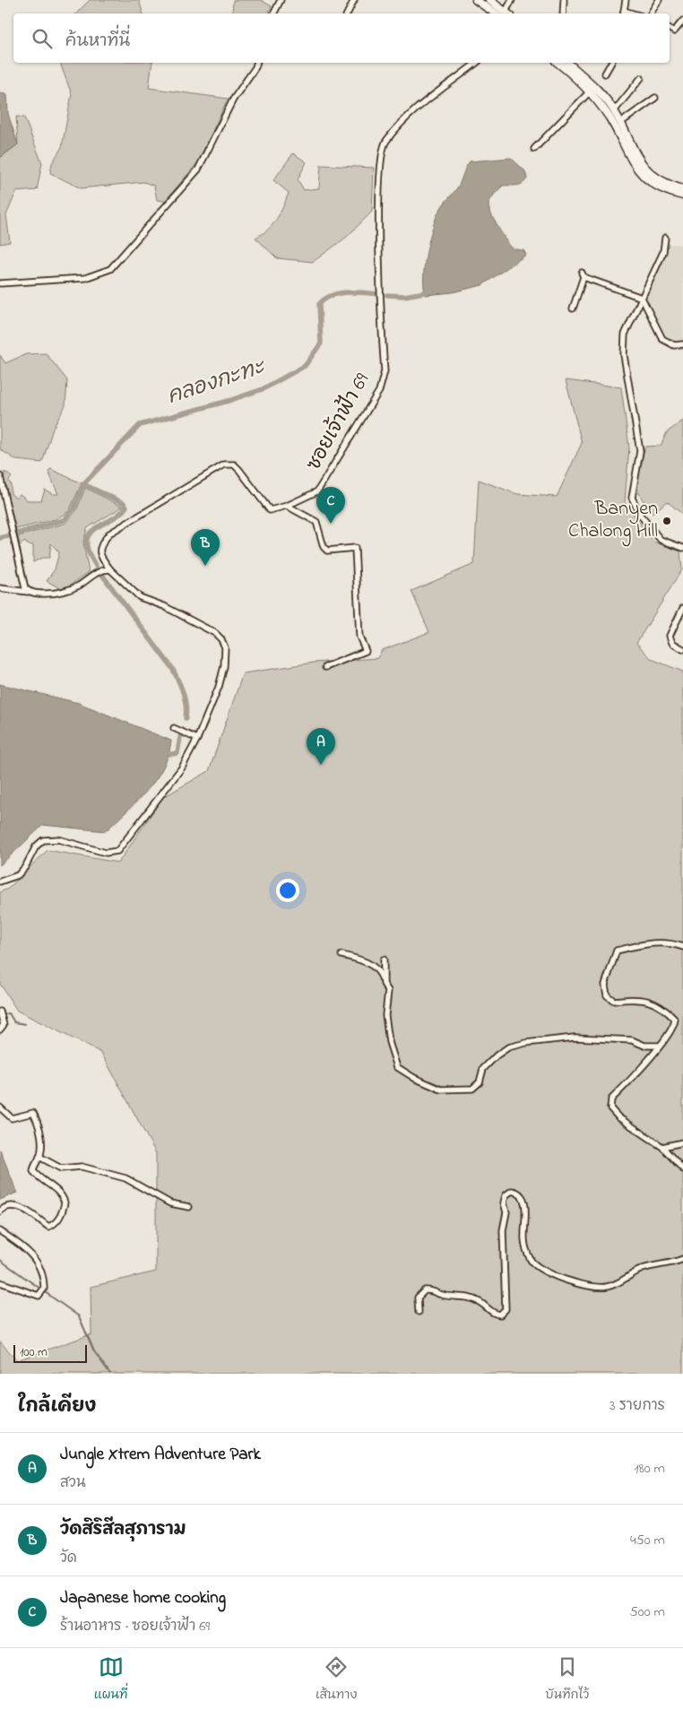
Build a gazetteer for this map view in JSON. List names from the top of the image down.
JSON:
{
  "streets": {
    "street": ["ซอยเจ้าฟ้า 69"]
  },
  "water": ["คลองกะทะ"],
  "places": ["Banyen Chalong Hill"],
  "scale_bar": "100 m",
  "page": {
    "search": "ค้นหาที่นี่",
    "pins": ["C", "B", "A"],
    "scale": "100 m",
    "heading": ["ใกล้เคียง", "3 รายการ"],
    "list": [
      {
        "mark": "A",
        "name": "Jungle Xtrem Adventure Park",
        "note": "สวน",
        "value": "180 m"
      },
      {
        "mark": "B",
        "name": "วัดสิริสีลสุภาราม",
        "note": "วัด",
        "value": "450 m"
      },
      {
        "mark": "C",
        "name": "Japanese home cooking",
        "note": "ร้านอาหาร · ซอยเจ้าฟ้า 69",
        "value": "500 m"
      }
    ],
    "nav": ["แผนที่", "เส้นทาง", "บันทึกไว้"]
  }
}
